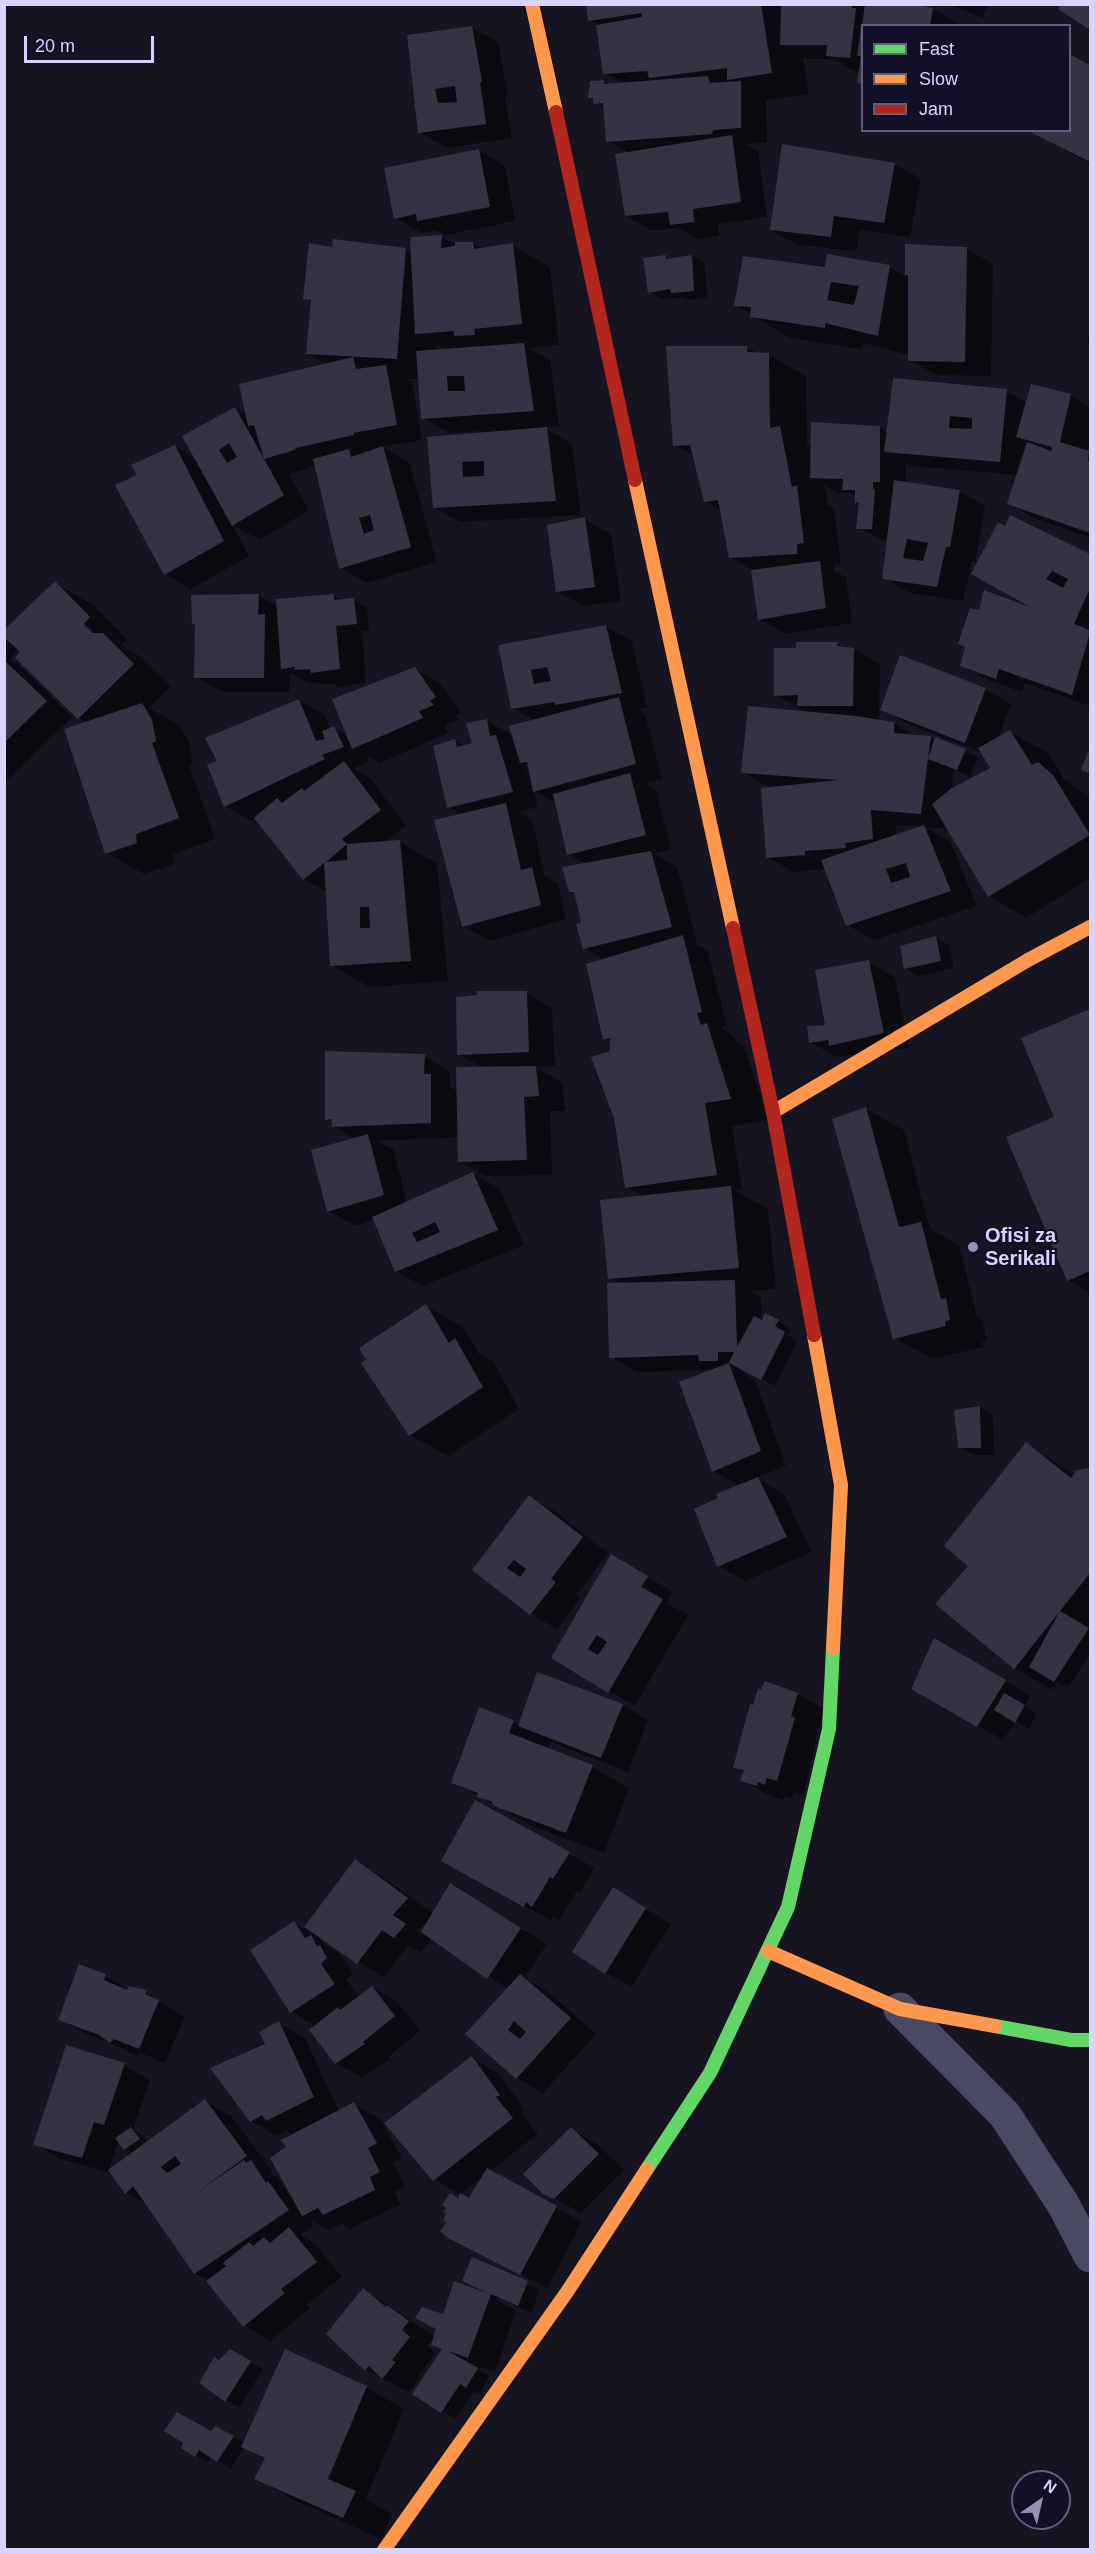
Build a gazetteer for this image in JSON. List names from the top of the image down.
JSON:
{
  "places": ["Ofisi za Serikali"],
  "legend": ["Fast", "Slow", "Jam"],
  "scale_bar": "20 m",
  "north": "top right"
}
